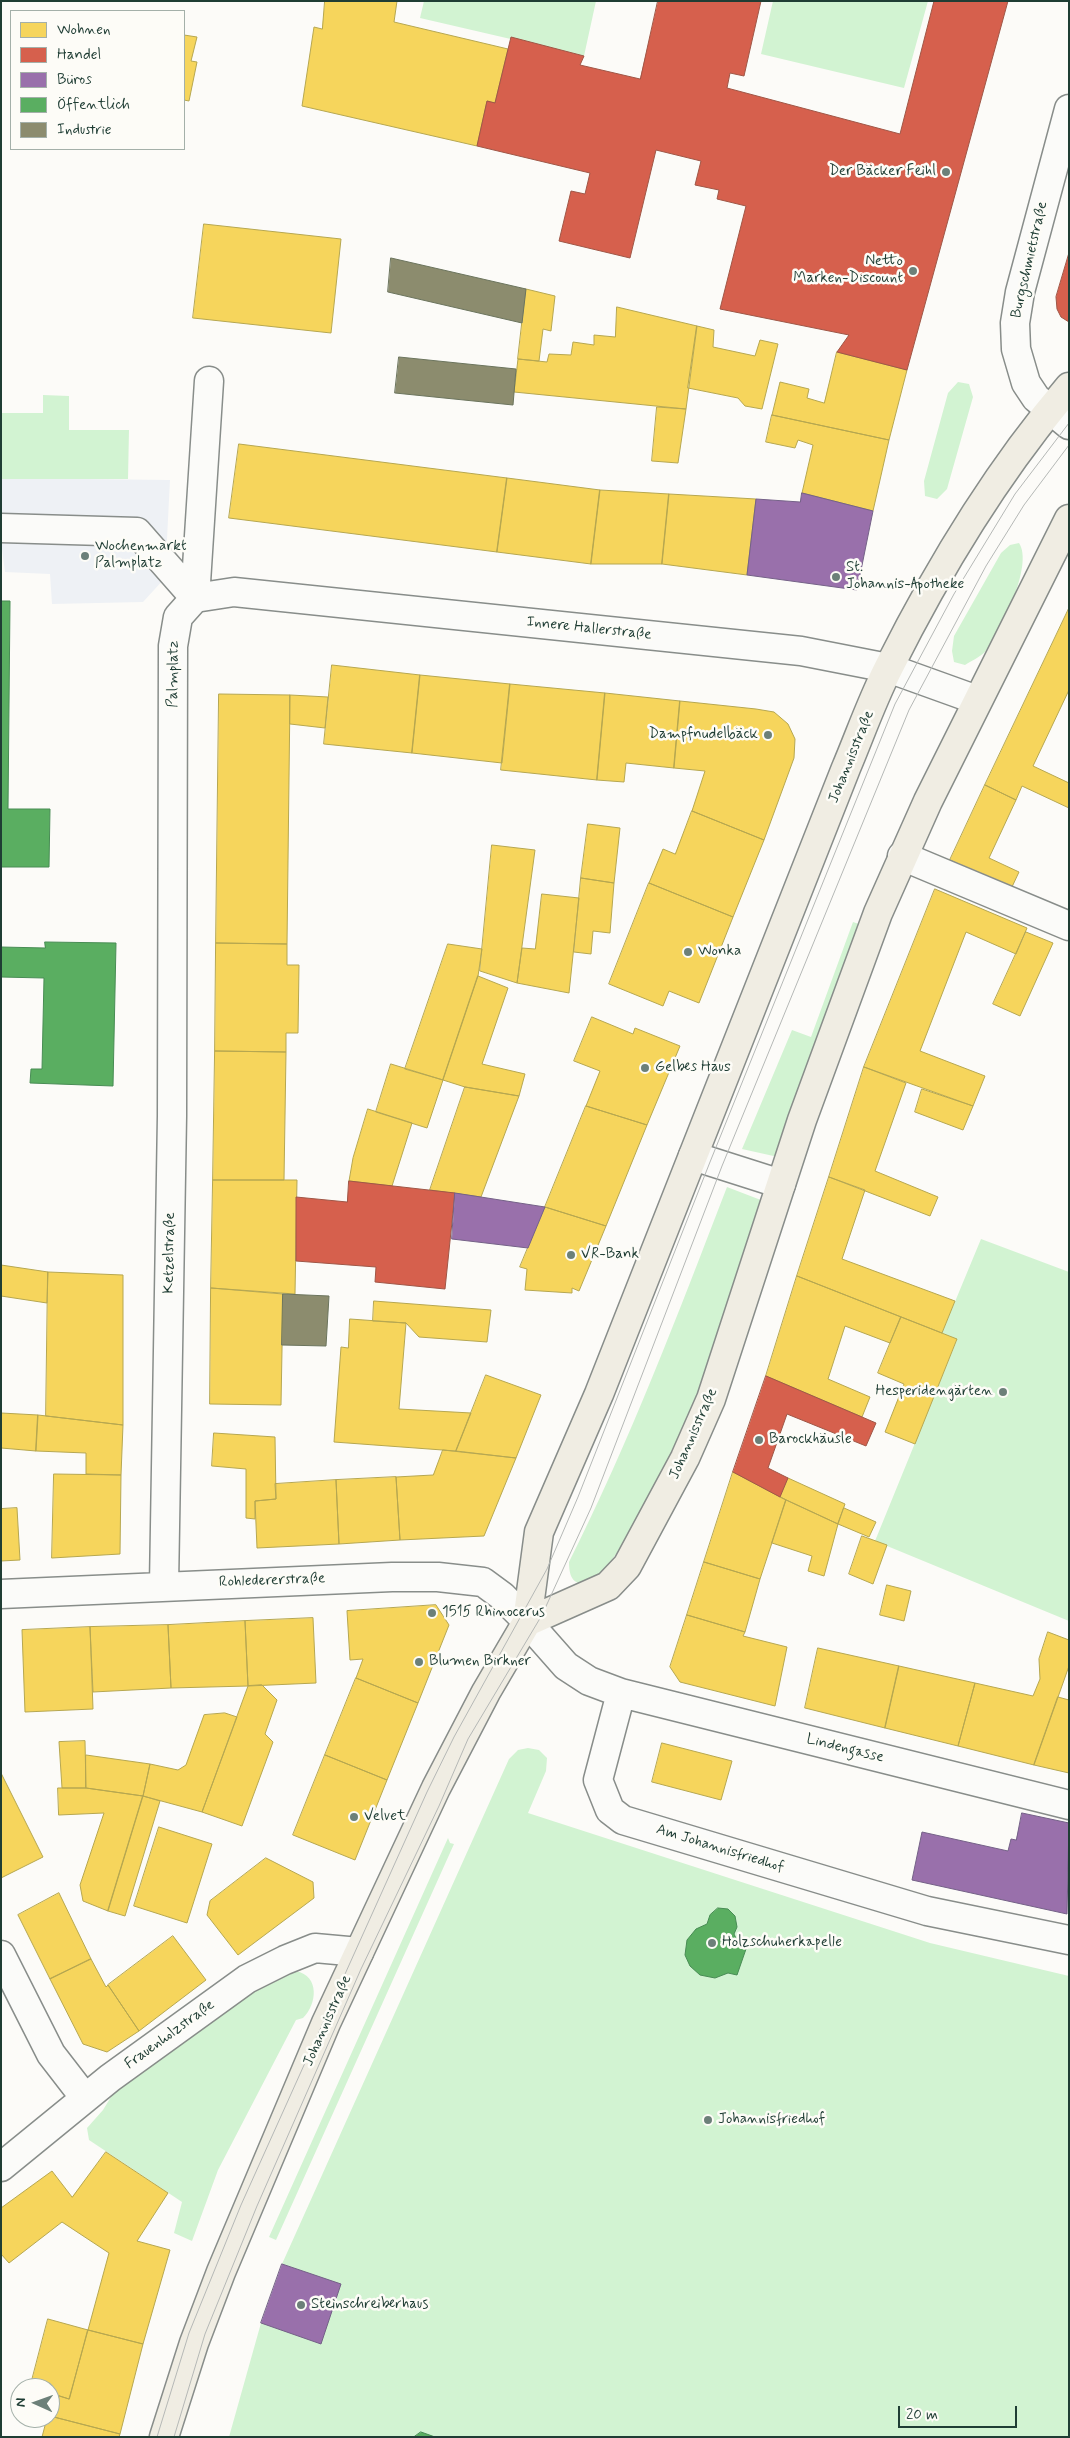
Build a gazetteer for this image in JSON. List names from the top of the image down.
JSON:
{
  "streets": {
    "main road": ["Johannisstraße"],
    "street": [
      "Burgschmietstraße",
      "Innere Hallerstraße",
      "Palmplatz",
      "Ketzelstraße",
      "Rohledererstraße",
      "Lindengasse",
      "Am Johannisfriedhof",
      "Frauenholzstraße"
    ]
  },
  "crossings": [
    ["Burgschmietstraße", "Johannisstraße"],
    ["Innere Hallerstraße", "Palmplatz"],
    ["Innere Hallerstraße", "Johannisstraße"],
    ["Palmplatz", "Ketzelstraße"],
    ["Johannisstraße", "Rohledererstraße"],
    ["Johannisstraße", "Frauenholzstraße"],
    ["Ketzelstraße", "Rohledererstraße"],
    ["Lindengasse", "Am Johannisfriedhof"]
  ],
  "places": [
    "Der Bäcker Feihl",
    "Netto Marken-Discount",
    "Wochenmarkt Palmplatz",
    "St. Johannis-Apotheke",
    "Dampfnudelbäck",
    "Wonka",
    "Gelbes Haus",
    "VR-Bank",
    "Hesperidengärten",
    "Barockhäusle",
    "1515 Rhinocerus",
    "Blumen Birkner",
    "Velvet",
    "Holzschuherkapelle",
    "Johannisfriedhof",
    "Steinschreiberhaus"
  ],
  "legend": [
    "Wohnen",
    "Handel",
    "Büros",
    "Öffentlich",
    "Industrie"
  ],
  "scale_bar": "20 m",
  "north": "left"
}
